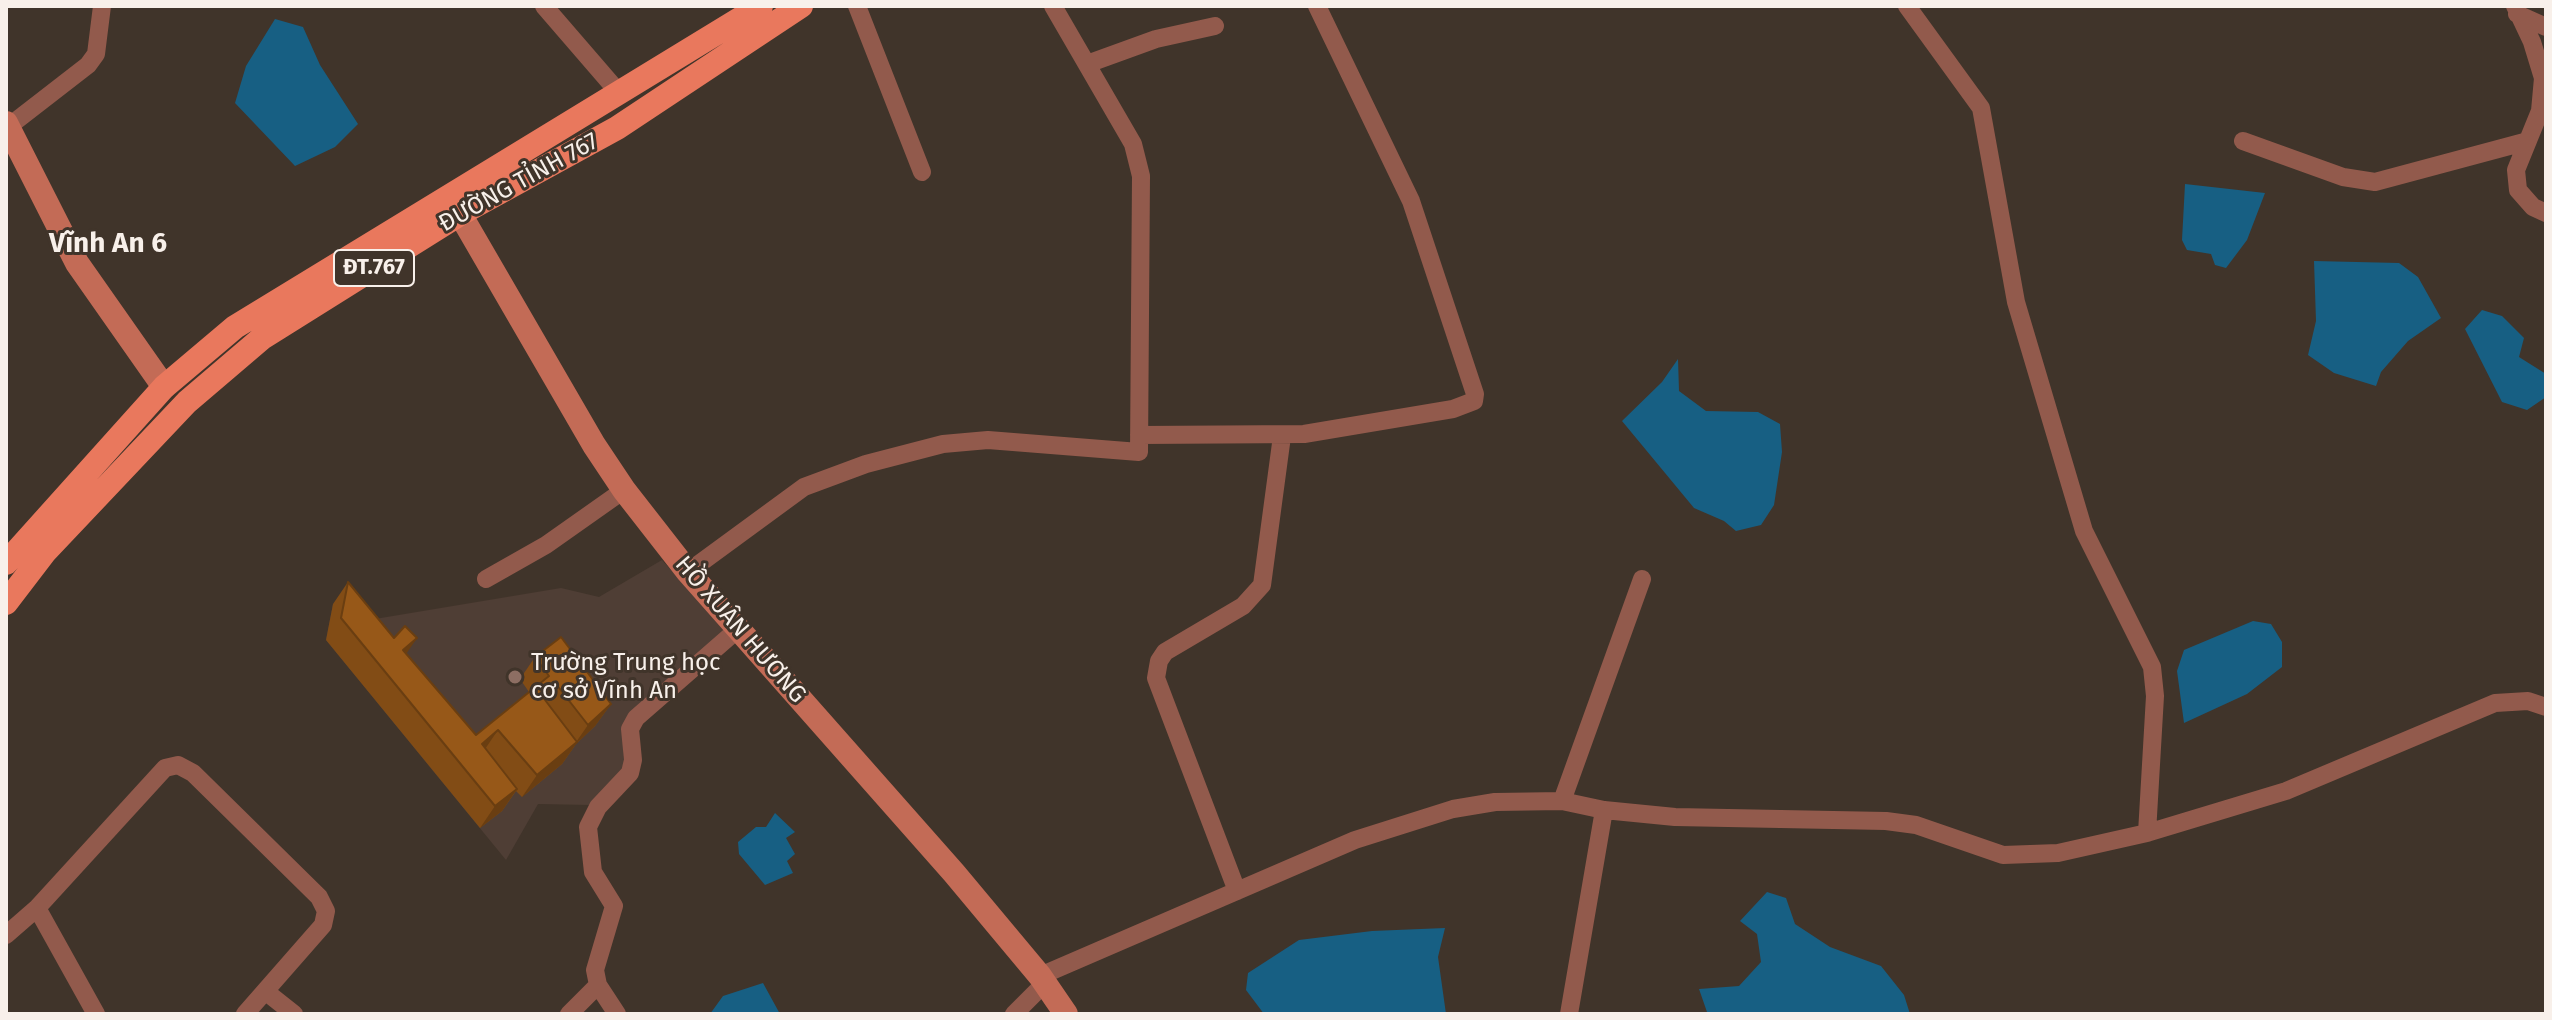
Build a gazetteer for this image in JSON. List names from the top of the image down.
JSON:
{
  "streets": {
    "main road": ["ĐƯỜNG TỈNH 767", "ĐT.767"],
    "street": ["HỒ XUÂN HƯƠNG"]
  },
  "crossings": [
    ["ĐƯỜNG TỈNH 767", "HỒ XUÂN HƯƠNG"]
  ],
  "districts": ["Vĩnh An 6"],
  "places": ["Trường Trung học cơ sở Vĩnh An"]
}
